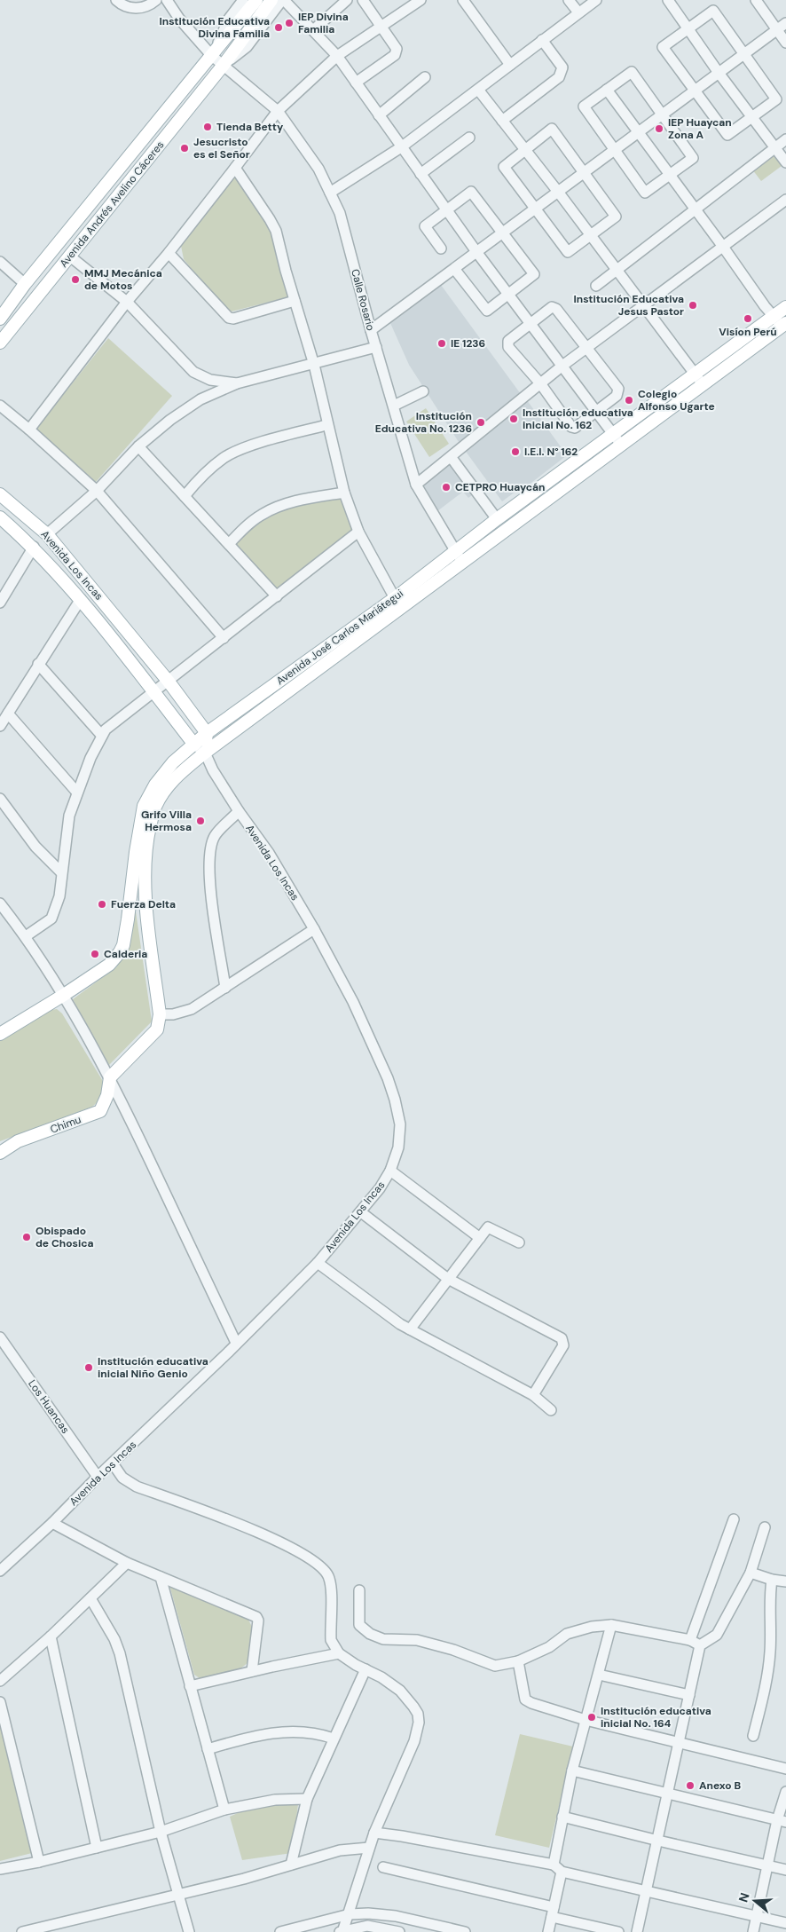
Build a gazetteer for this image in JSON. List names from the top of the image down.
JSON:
{
  "streets": {
    "main road": [
      "Avenida Andrés Avelino Cáceres",
      "Avenida Los Incas",
      "Avenida José Carlos Mariátegui",
      "Chimu"
    ],
    "street": ["Calle Rosario", "Los Huancas"]
  },
  "crossings": [
    ["Avenida Andrés Avelino Cáceres", "Calle Rosario"],
    ["Calle Rosario", "Avenida José Carlos Mariátegui"],
    ["Avenida Los Incas", "Avenida José Carlos Mariátegui"],
    ["Avenida Los Incas", "Los Huancas"]
  ],
  "places": [
    "IEP Divina Familia",
    "Institución Educativa Divina Familia",
    "Tienda Betty",
    "IEP Huaycan Zona A",
    "Jesucristo es el Señor",
    "MMJ Mecánica de Motos",
    "Institución Educativa Jesus Pastor",
    "Visíon Perú",
    "IE 1236",
    "Colegio Alfonso Ugarte",
    "Institución educativa inicial No. 162",
    "Institución Educativa No. 1236",
    "I.E.I. N° 162",
    "CETPRO Huaycán",
    "Grifo Villa Hermosa",
    "Fuerza Delta",
    "Calderia",
    "Obispado de Chosica",
    "Institución educativa inicial Niño Genio",
    "Institución educativa inicial No. 164",
    "Anexo B"
  ],
  "north": "left"
}
